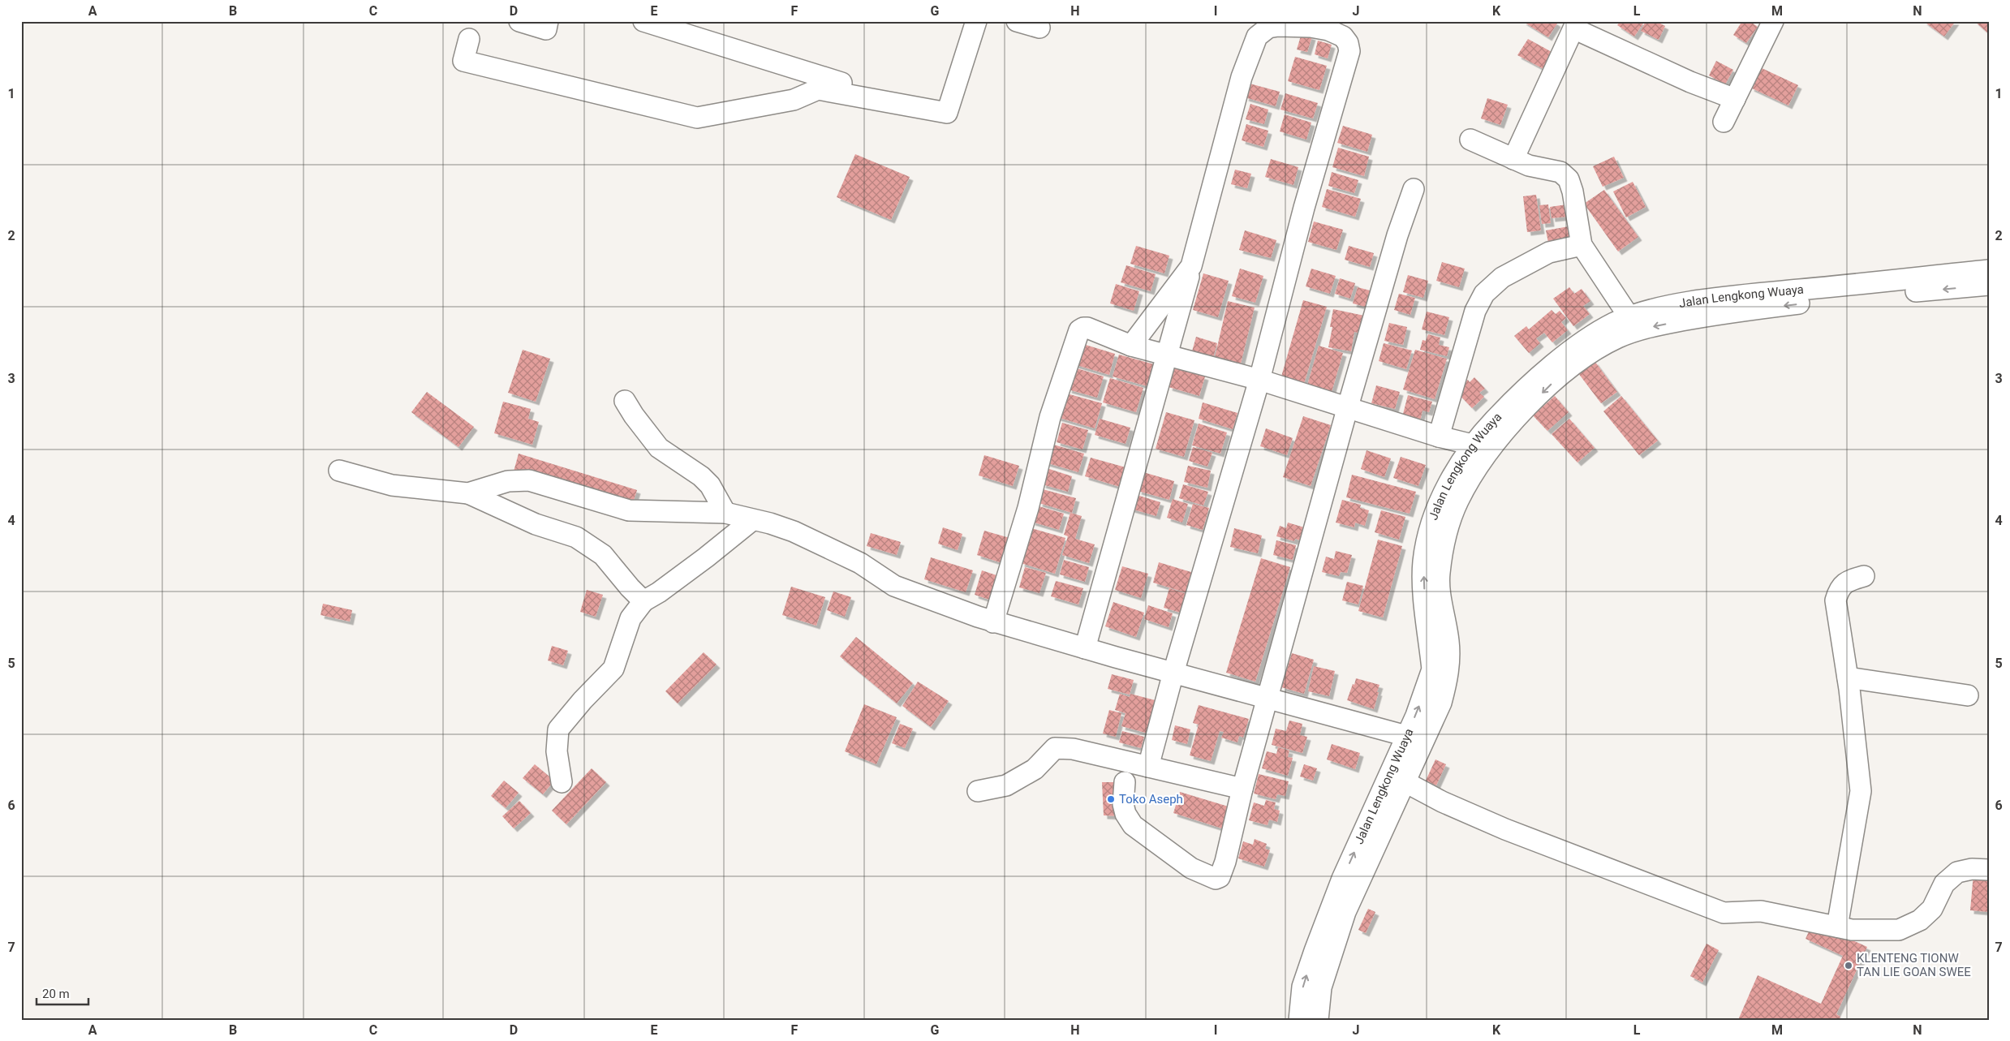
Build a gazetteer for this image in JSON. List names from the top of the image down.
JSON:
{
  "streets": {
    "street": ["Jalan Lengkong Wuaya"]
  },
  "places": ["Toko Aseph", "KLENTENG TIONW TAN LIE GOAN SWEE"],
  "scale_bar": "20 m",
  "grid": {
    "columns": [
      "A",
      "B",
      "C",
      "D",
      "E",
      "F",
      "G",
      "H",
      "I",
      "J",
      "K",
      "L",
      "M",
      "N"
    ],
    "rows": [
      "1",
      "2",
      "3",
      "4",
      "5",
      "6",
      "7"
    ]
  }
}
